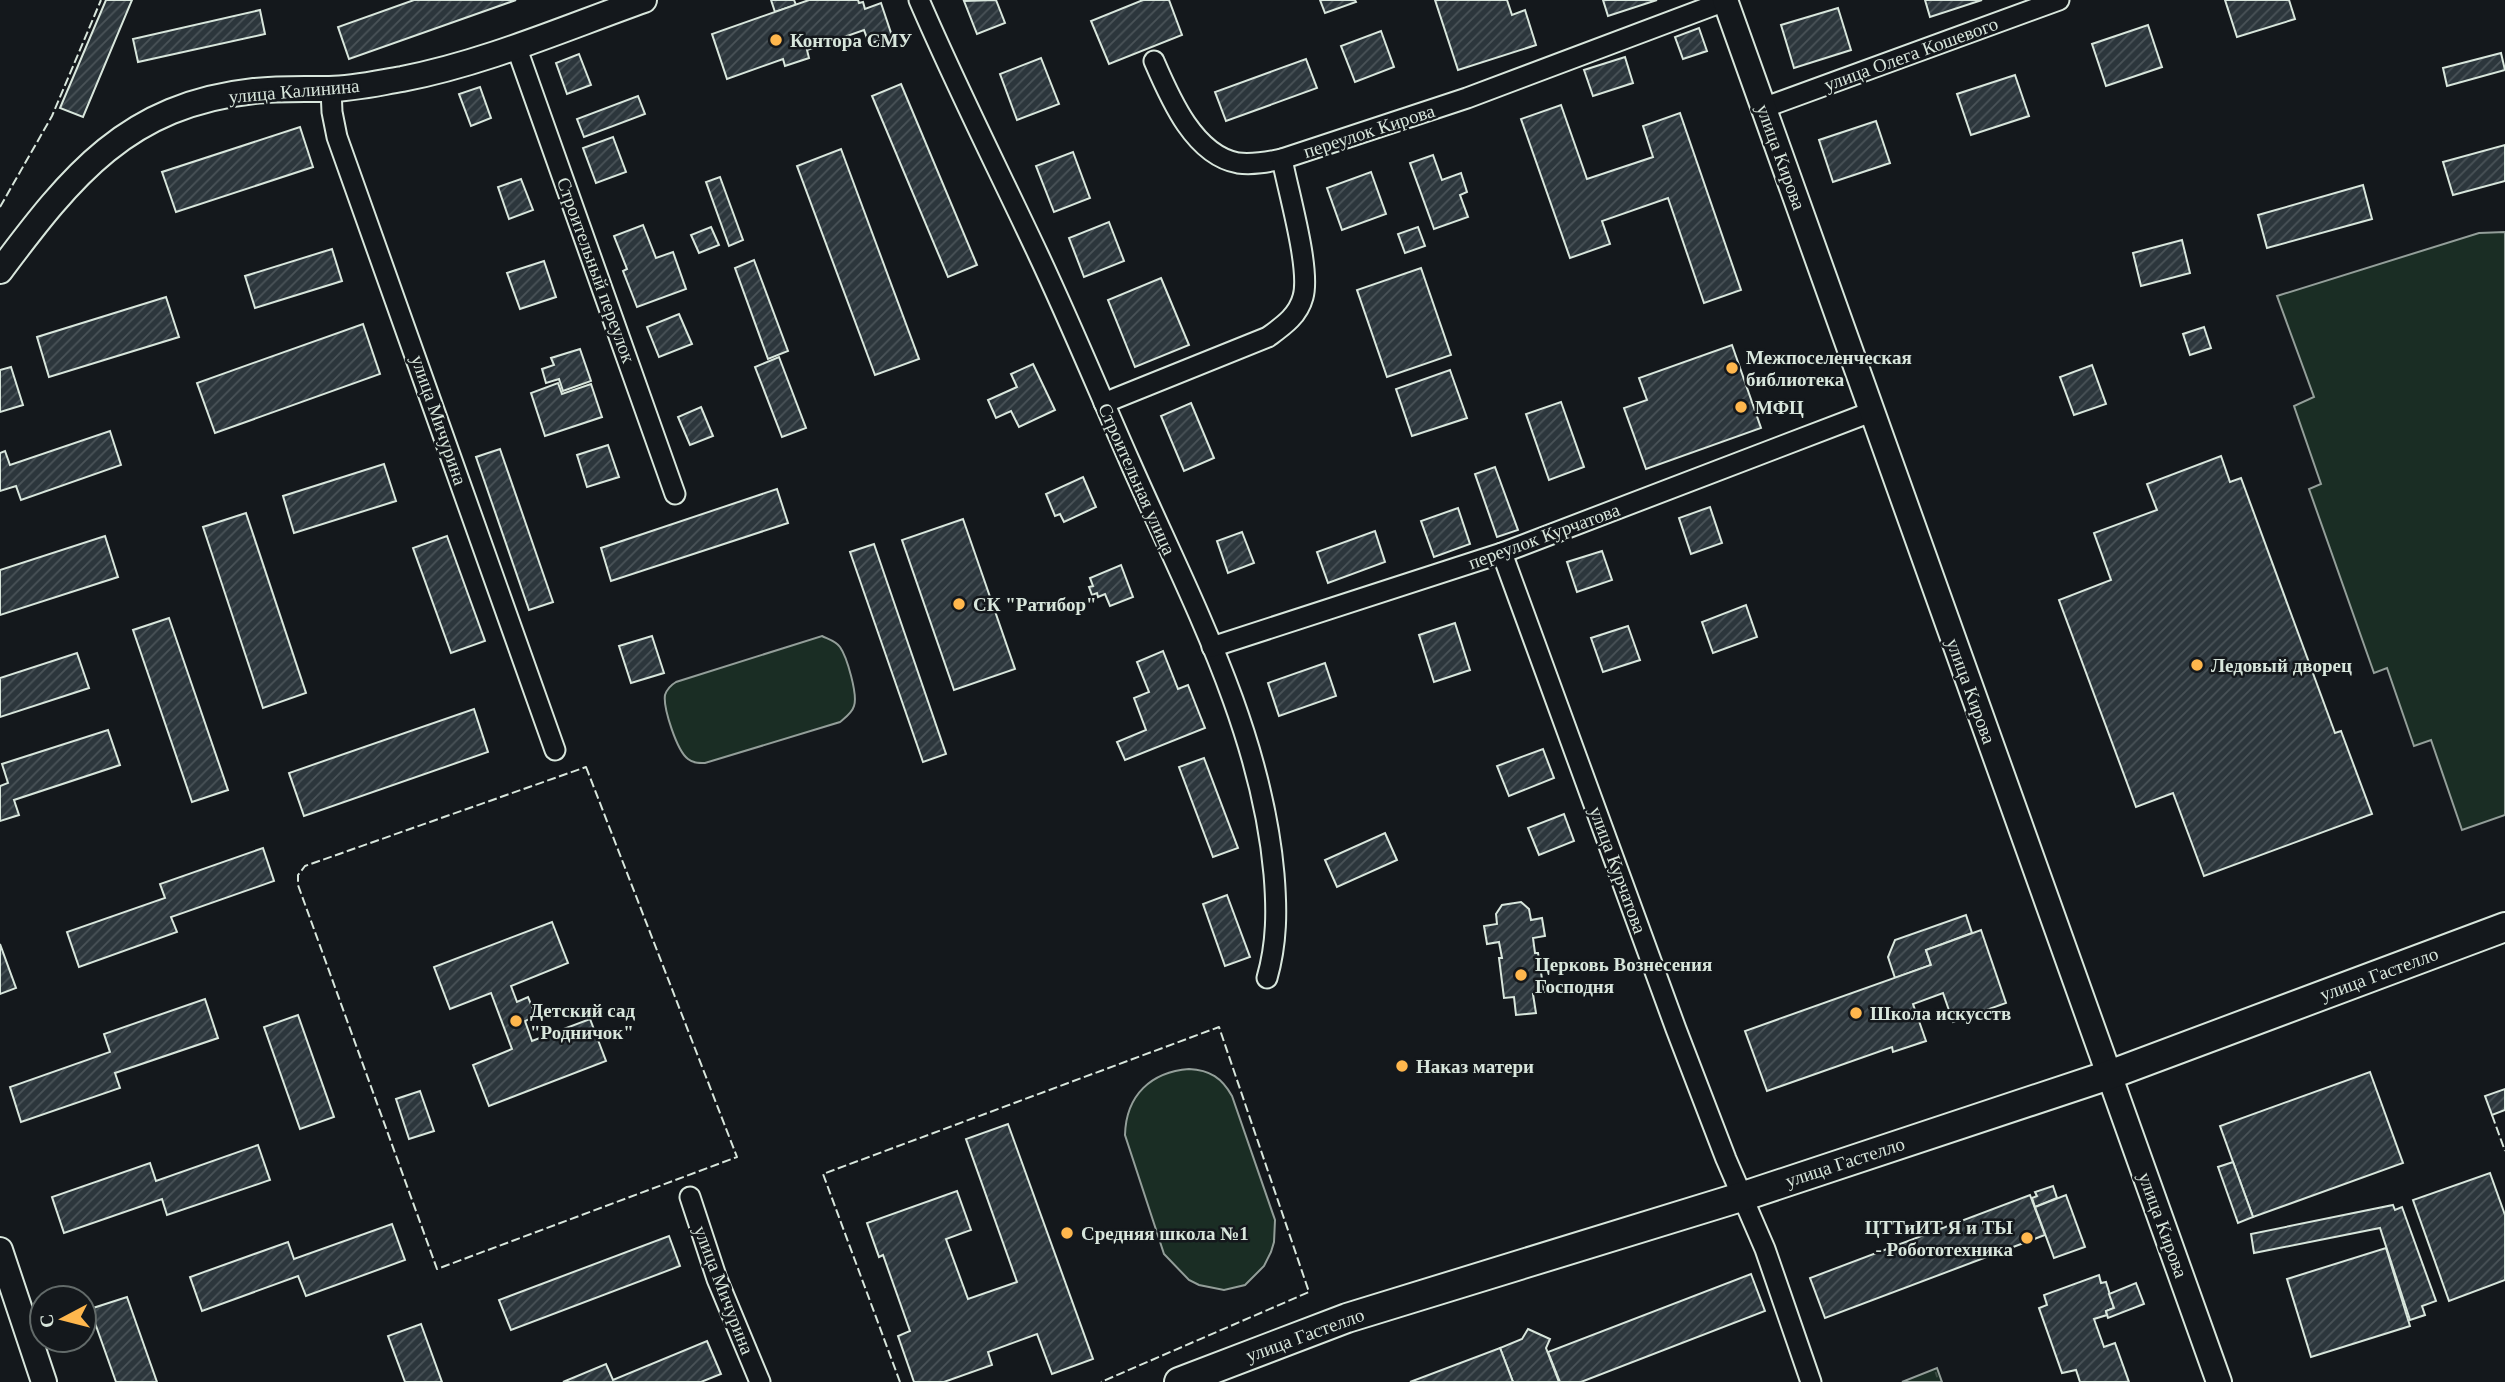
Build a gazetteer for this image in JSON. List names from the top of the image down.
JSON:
{
  "streets": {
    "main road": ["улица Гастелло"],
    "street": [
      "улица Олега Кошевого",
      "улица Калинина",
      "переулок Кирова",
      "улица Кирова",
      "Строительный переулок",
      "улица Мичурина",
      "Строительная улица",
      "переулок Курчатова",
      "улица Курчатова"
    ]
  },
  "crossings": [
    ["улица Олега Кошевого", "улица Кирова"],
    ["улица Калинина", "Строительный переулок"],
    ["улица Калинина", "улица Мичурина"],
    ["переулок Кирова", "улица Кирова"],
    ["переулок Кирова", "Строительная улица"],
    ["улица Кирова", "переулок Курчатова"],
    ["улица Кирова", "улица Гастелло"],
    ["Строительная улица", "переулок Курчатова"],
    ["переулок Курчатова", "улица Курчатова"],
    ["улица Курчатова", "улица Гастелло"]
  ],
  "places": [
    "Контора СМУ",
    "Межпоселенческая библиотека",
    "МФЦ",
    "СК \"Ратибор\"",
    "Ледовый дворец",
    "Церковь Вознесения Господня",
    "Школа искусств",
    "Детский сад \"Родничок\"",
    "Наказ матери",
    "Средняя школа №1",
    "ЦТТиИТ Я и ТЫ - Робототехника"
  ],
  "north": "left"
}
